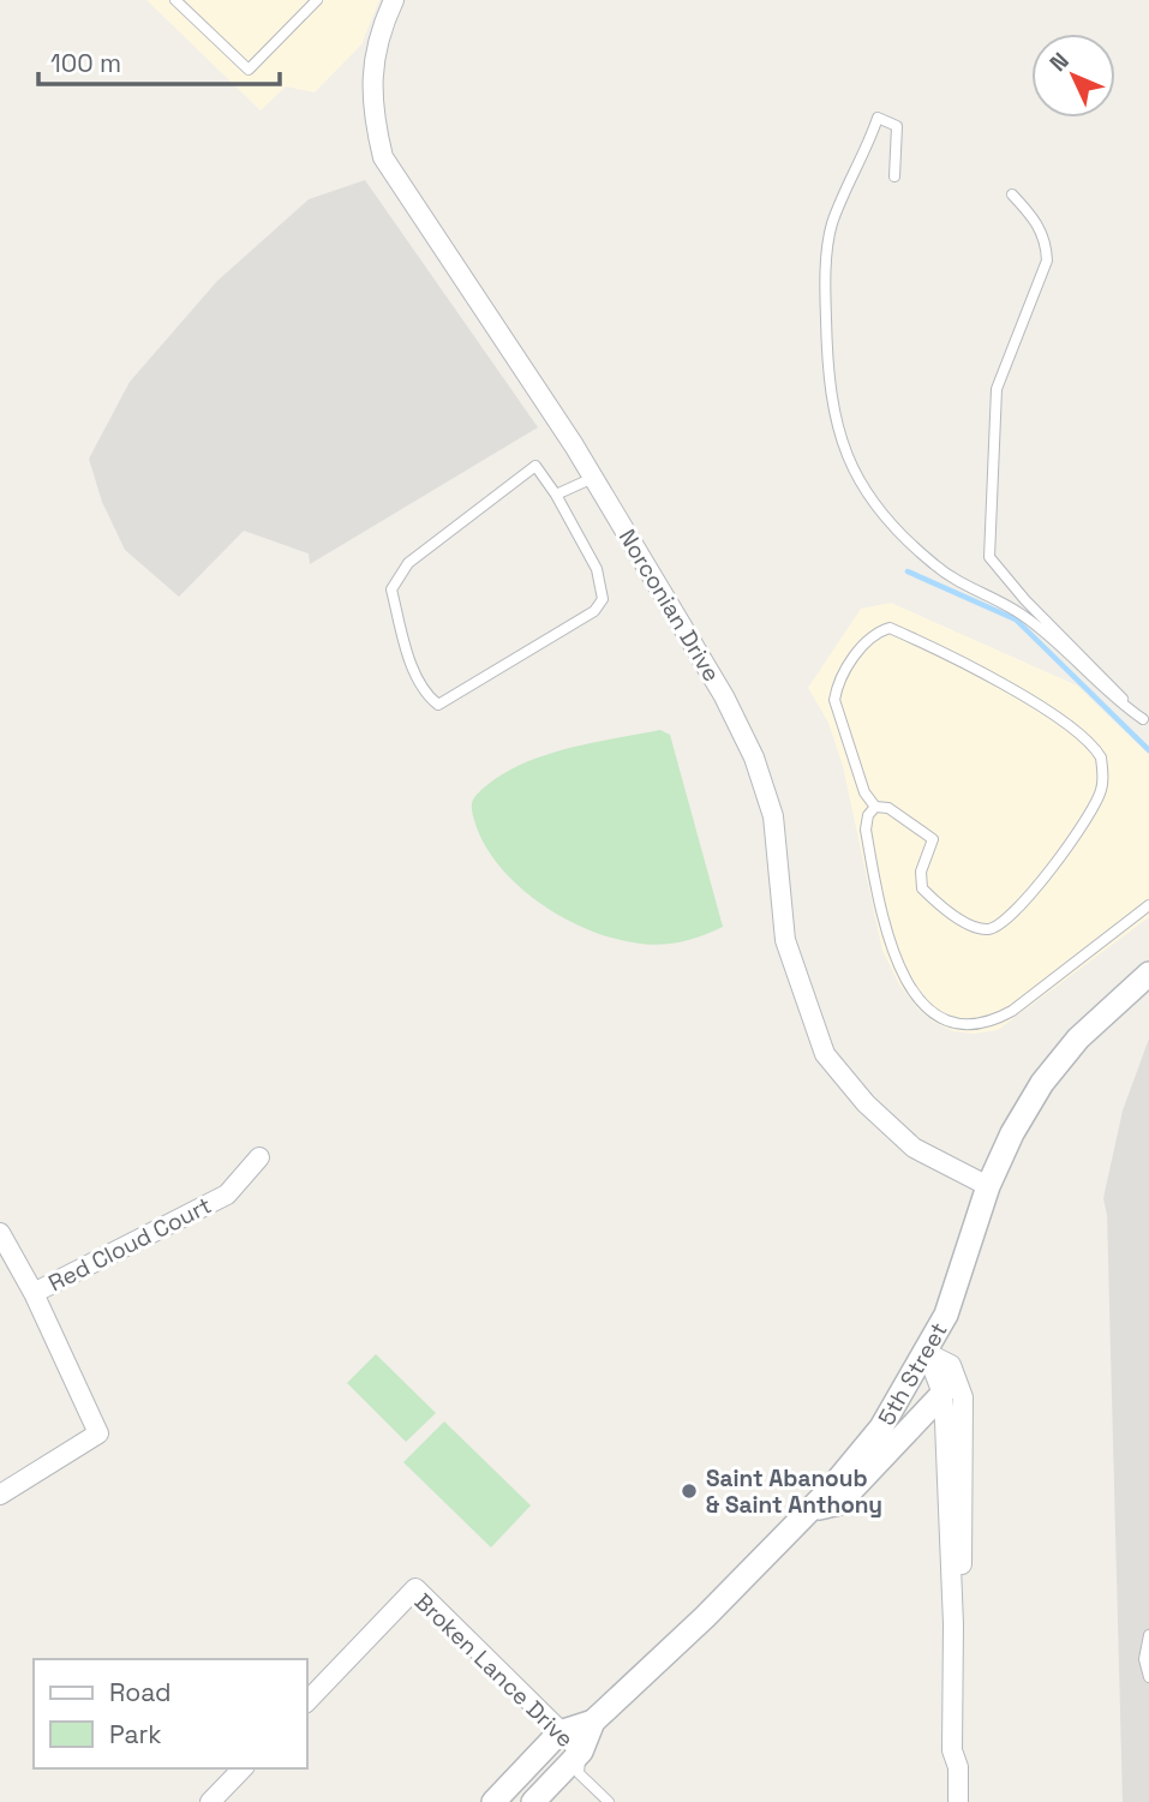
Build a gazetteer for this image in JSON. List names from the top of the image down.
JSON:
{
  "streets": {
    "street": [
      "Norconian Drive",
      "Red Cloud Court",
      "5th Street",
      "Broken Lance Drive"
    ]
  },
  "crossings": [
    ["Norconian Drive", "5th Street"],
    ["5th Street", "Broken Lance Drive"]
  ],
  "places": ["Saint Abanoub & Saint Anthony"],
  "legend": ["Road", "Park"],
  "scale_bar": "100 m",
  "north": "top left"
}
